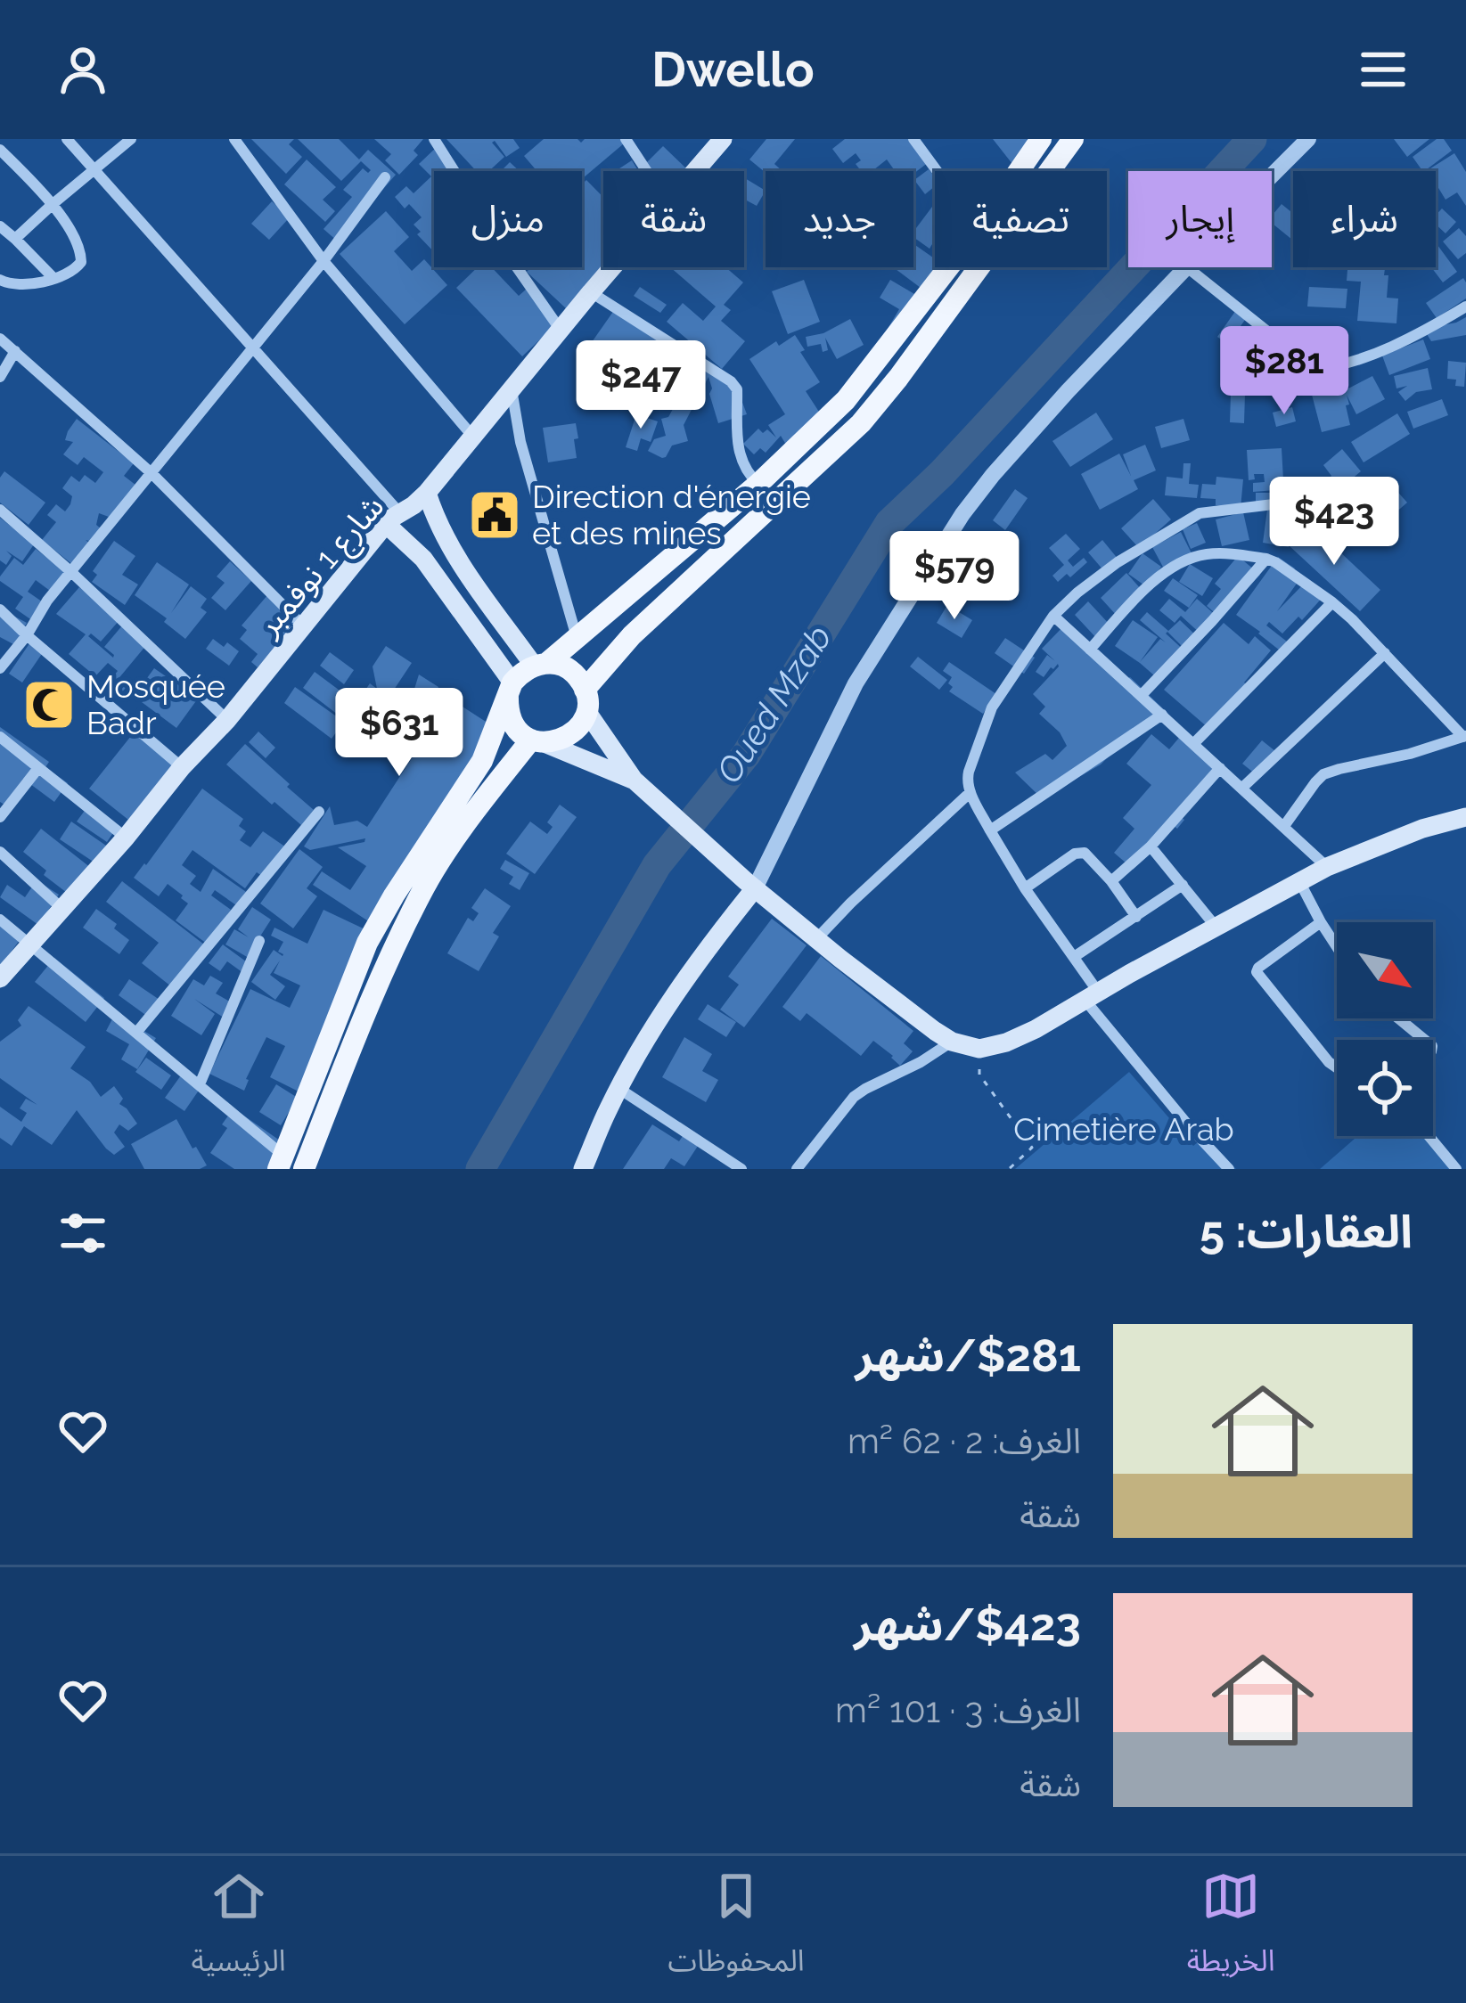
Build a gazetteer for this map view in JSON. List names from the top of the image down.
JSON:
{
  "streets": {
    "main road": ["شارع 1 نوفمبر"]
  },
  "water": ["Oued Mzab"],
  "parks": ["Cimetière Arab"],
  "places": {
    "public building": ["Direction d'énergie et des mines"],
    "mosque": ["Mosquée Badr"]
  },
  "north": "bottom right",
  "page": {
    "header": "Dwello",
    "chip": [
      "شراء",
      "إيجار",
      "تصفية",
      "جديد",
      "شقة",
      "منزل"
    ],
    "price": [
      "$281",
      "$247",
      "$423",
      "$579",
      "$631"
    ],
    "heading": "العقارات: 5",
    "list": [
      {
        "name": "$281/شهر",
        "note": "الغرف: 2 · 62 m² · شقة"
      },
      {
        "name": "$423/شهر",
        "note": "الغرف: 3 · 101 m² · شقة"
      }
    ],
    "tabs": ["الخريطة", "المحفوظات", "الرئيسية"]
  }
}
